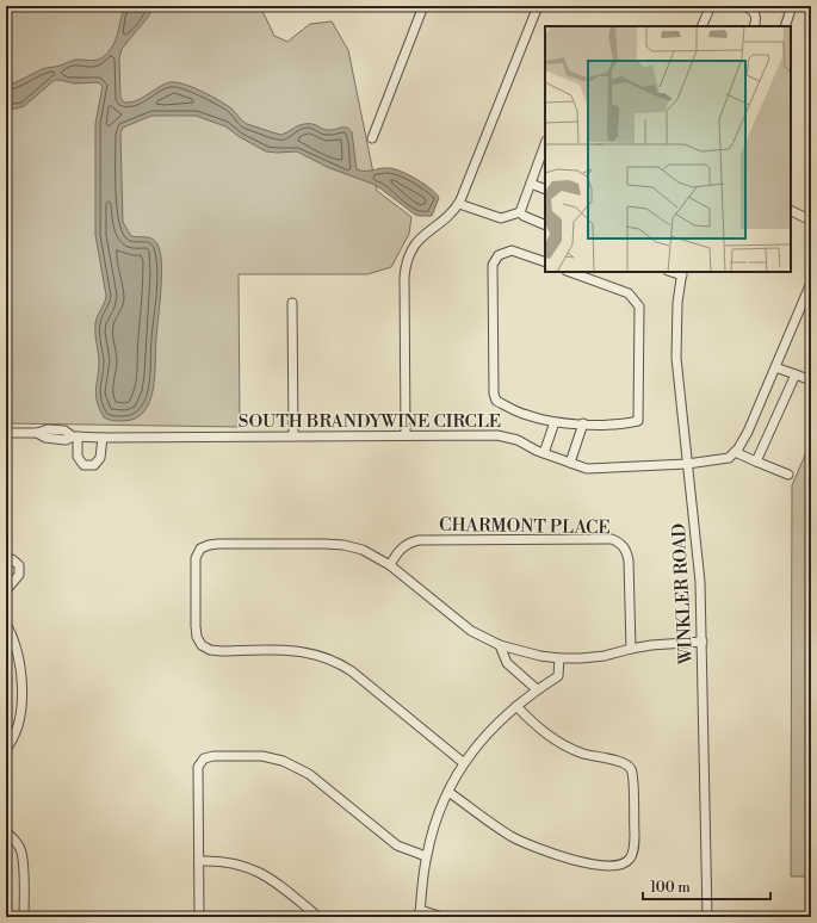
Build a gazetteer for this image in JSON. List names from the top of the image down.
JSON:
{
  "streets": {
    "street": ["SOUTH BRANDYWINE CIRCLE", "CHARMONT PLACE", "WINKLER ROAD"]
  },
  "crossings": [
    ["SOUTH BRANDYWINE CIRCLE", "WINKLER ROAD"]
  ],
  "scale_bar": "100 m"
}
